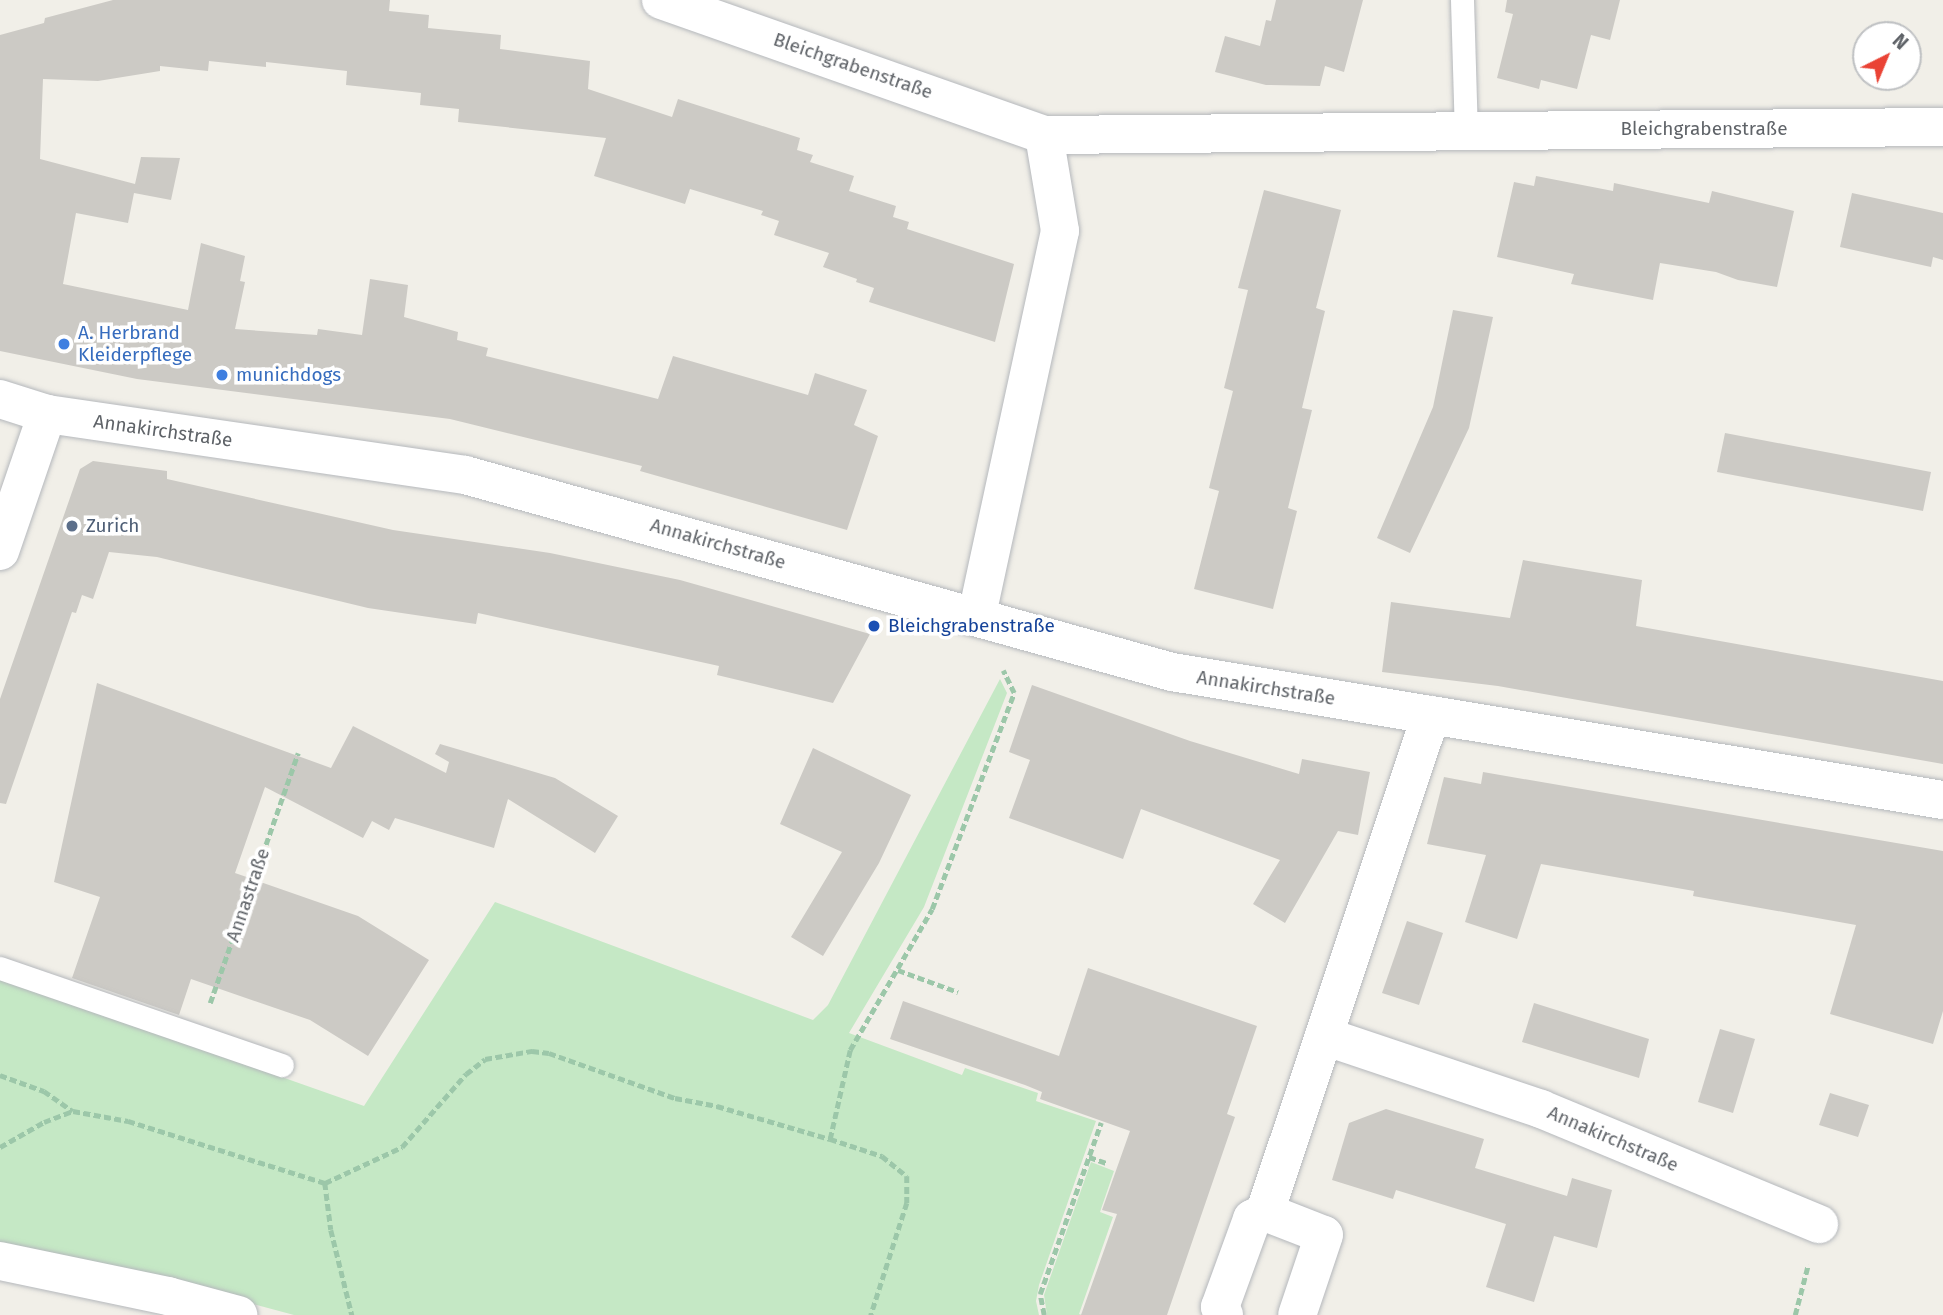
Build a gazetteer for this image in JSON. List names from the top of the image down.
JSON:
{
  "streets": {
    "street": ["Bleichgrabenstraße", "Annakirchstraße"],
    "path": ["Annastraße"]
  },
  "places": [
    "A. Herbrand Kleiderpflege",
    "munichdogs",
    "Zurich",
    "Bleichgrabenstraße"
  ],
  "north": "top right"
}
